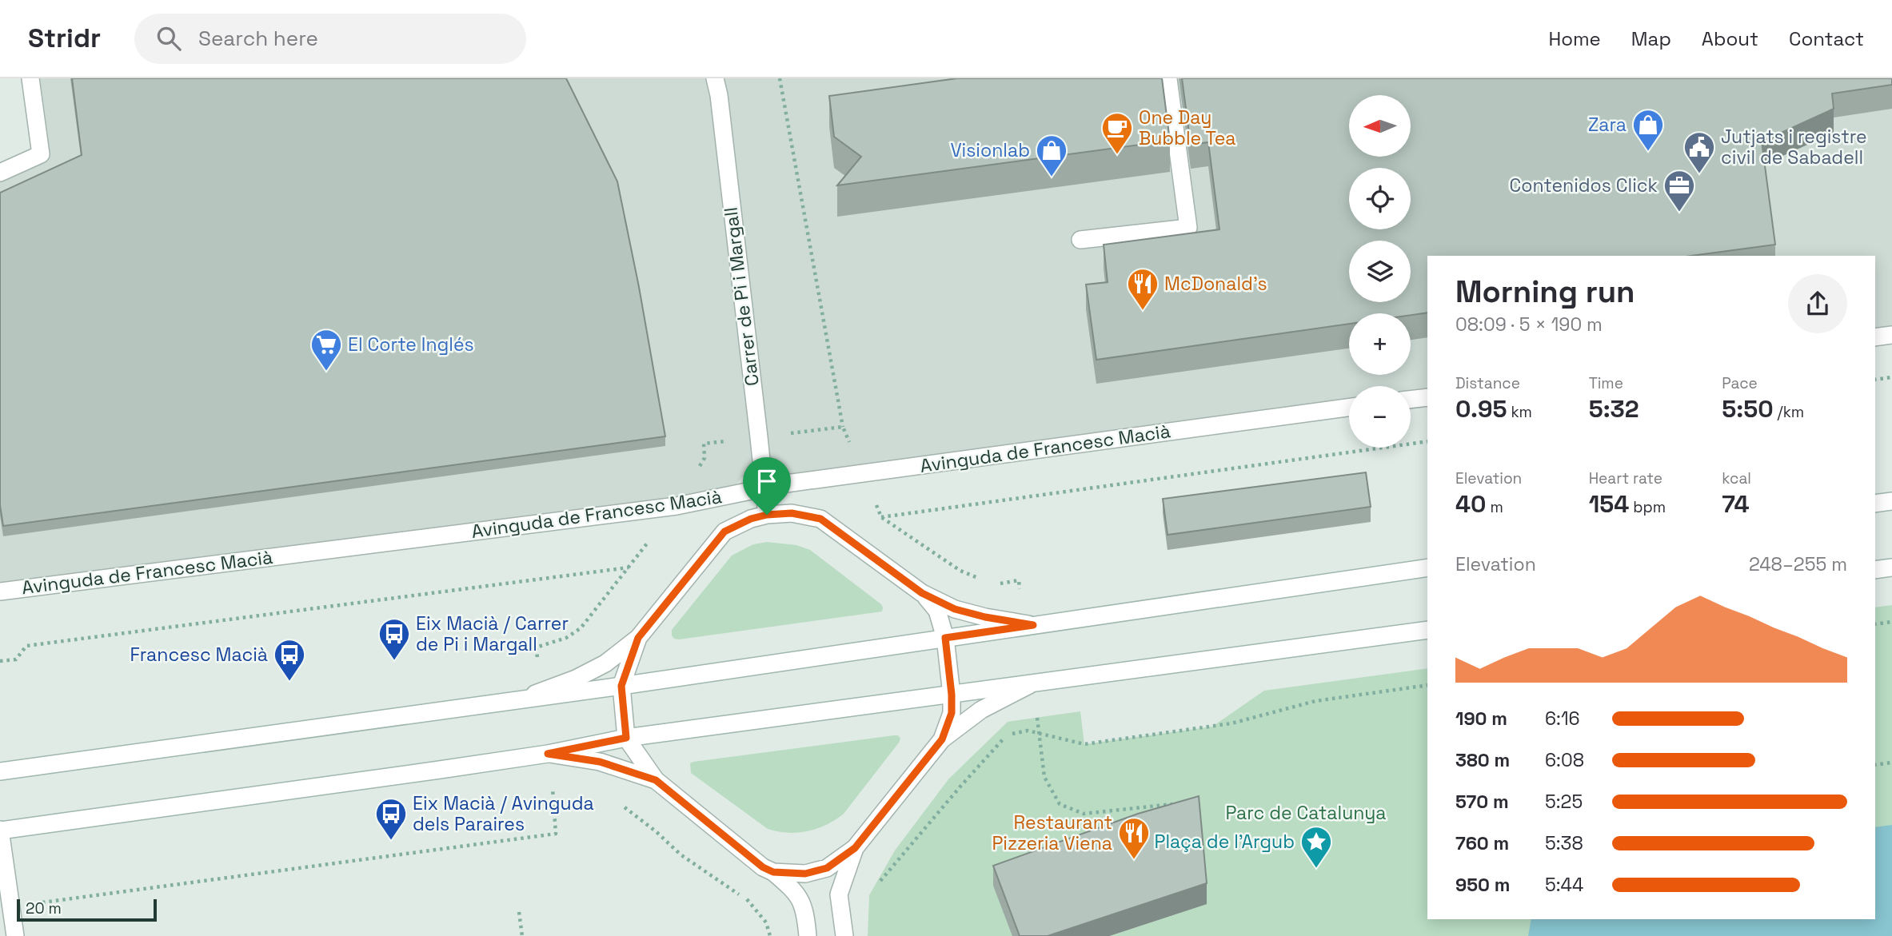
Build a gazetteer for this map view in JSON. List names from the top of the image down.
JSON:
{
  "streets": {
    "street": ["Carrer de Pi i Margall", "Avinguda de Francesc Macià"]
  },
  "crossings": [
    ["Carrer de Pi i Margall", "Avinguda de Francesc Macià"]
  ],
  "parks": ["Parc de Catalunya"],
  "places": {
    "shop": ["Zara", "Visionlab"],
    "cafe": ["One Day Bubble Tea"],
    "public building": ["Jutjats i registre civil de Sabadell"],
    "office": ["Contenidos Click"],
    "restaurant": ["McDonald's", "Restaurant Pizzeria Viena"],
    "supermarket": ["El Corte Inglés"],
    "bus stop": ["Eix Macià / Carrer de Pi i Margall", "Francesc Macià", "Eix Macià / Avinguda dels Paraires"],
    "place": ["Plaça de l'Argub"]
  },
  "scale_bar": "20 m",
  "north": "left",
  "page": {
    "header": "Stridr",
    "search": "Search here",
    "nav": [
      "Home",
      "Map",
      "About",
      "Contact"
    ],
    "map_buttons": ["+", "−"],
    "heading": ["Morning run", "08:09 · 5 × 190 m"],
    "stats": [
      ["Distance", "0.95 km"],
      ["Time", "5:32"],
      ["Pace", "5:50 /km"],
      ["Elevation", "40 m"],
      ["Heart rate", "154 bpm"],
      ["kcal", "74"]
    ],
    "chart": ["Elevation", "248–255 m"],
    "list": [
      {
        "name": "190 m",
        "note": "6:16"
      },
      {
        "name": "380 m",
        "note": "6:08"
      },
      {
        "name": "570 m",
        "note": "5:25"
      },
      {
        "name": "760 m",
        "note": "5:38"
      },
      {
        "name": "950 m",
        "note": "5:44"
      }
    ],
    "scale": "20 m"
  }
}
